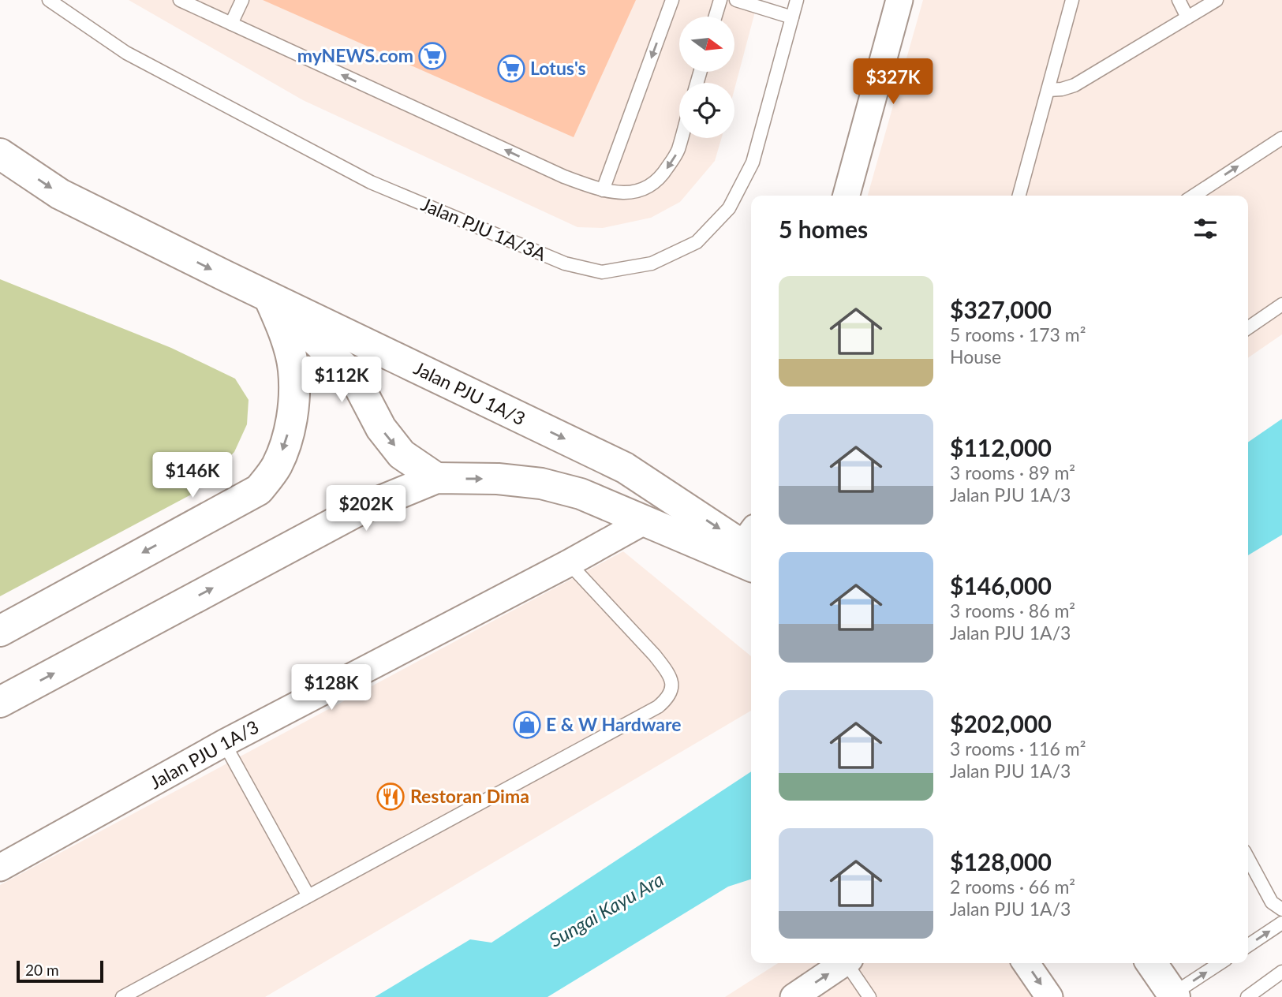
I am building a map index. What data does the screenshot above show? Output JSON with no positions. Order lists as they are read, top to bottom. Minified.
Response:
{"streets":{"main road":["Jalan PJU 1A/3"],"lane":["Jalan PJU 1A/3A"]},"water":["Sungai Kayu Ara"],"places":{"supermarket":["myNEWS.com","Lotus's"],"shop":["E & W Hardware"],"restaurant":["Restoran Dima"]},"scale_bar":"20 m","north":"right","page":{"price":["$327K","$112K","$146K","$202K","$128K"],"heading":"5 homes","list":[{"name":"$327,000","note":"5 rooms · 173 m² · House"},{"name":"$112,000","note":"3 rooms · 89 m² · Jalan PJU 1A/3"},{"name":"$146,000","note":"3 rooms · 86 m² · Jalan PJU 1A/3"},{"name":"$202,000","note":"3 rooms · 116 m² · Jalan PJU 1A/3"},{"name":"$128,000","note":"2 rooms · 66 m² · Jalan PJU 1A/3"}],"scale":"20 m"}}
